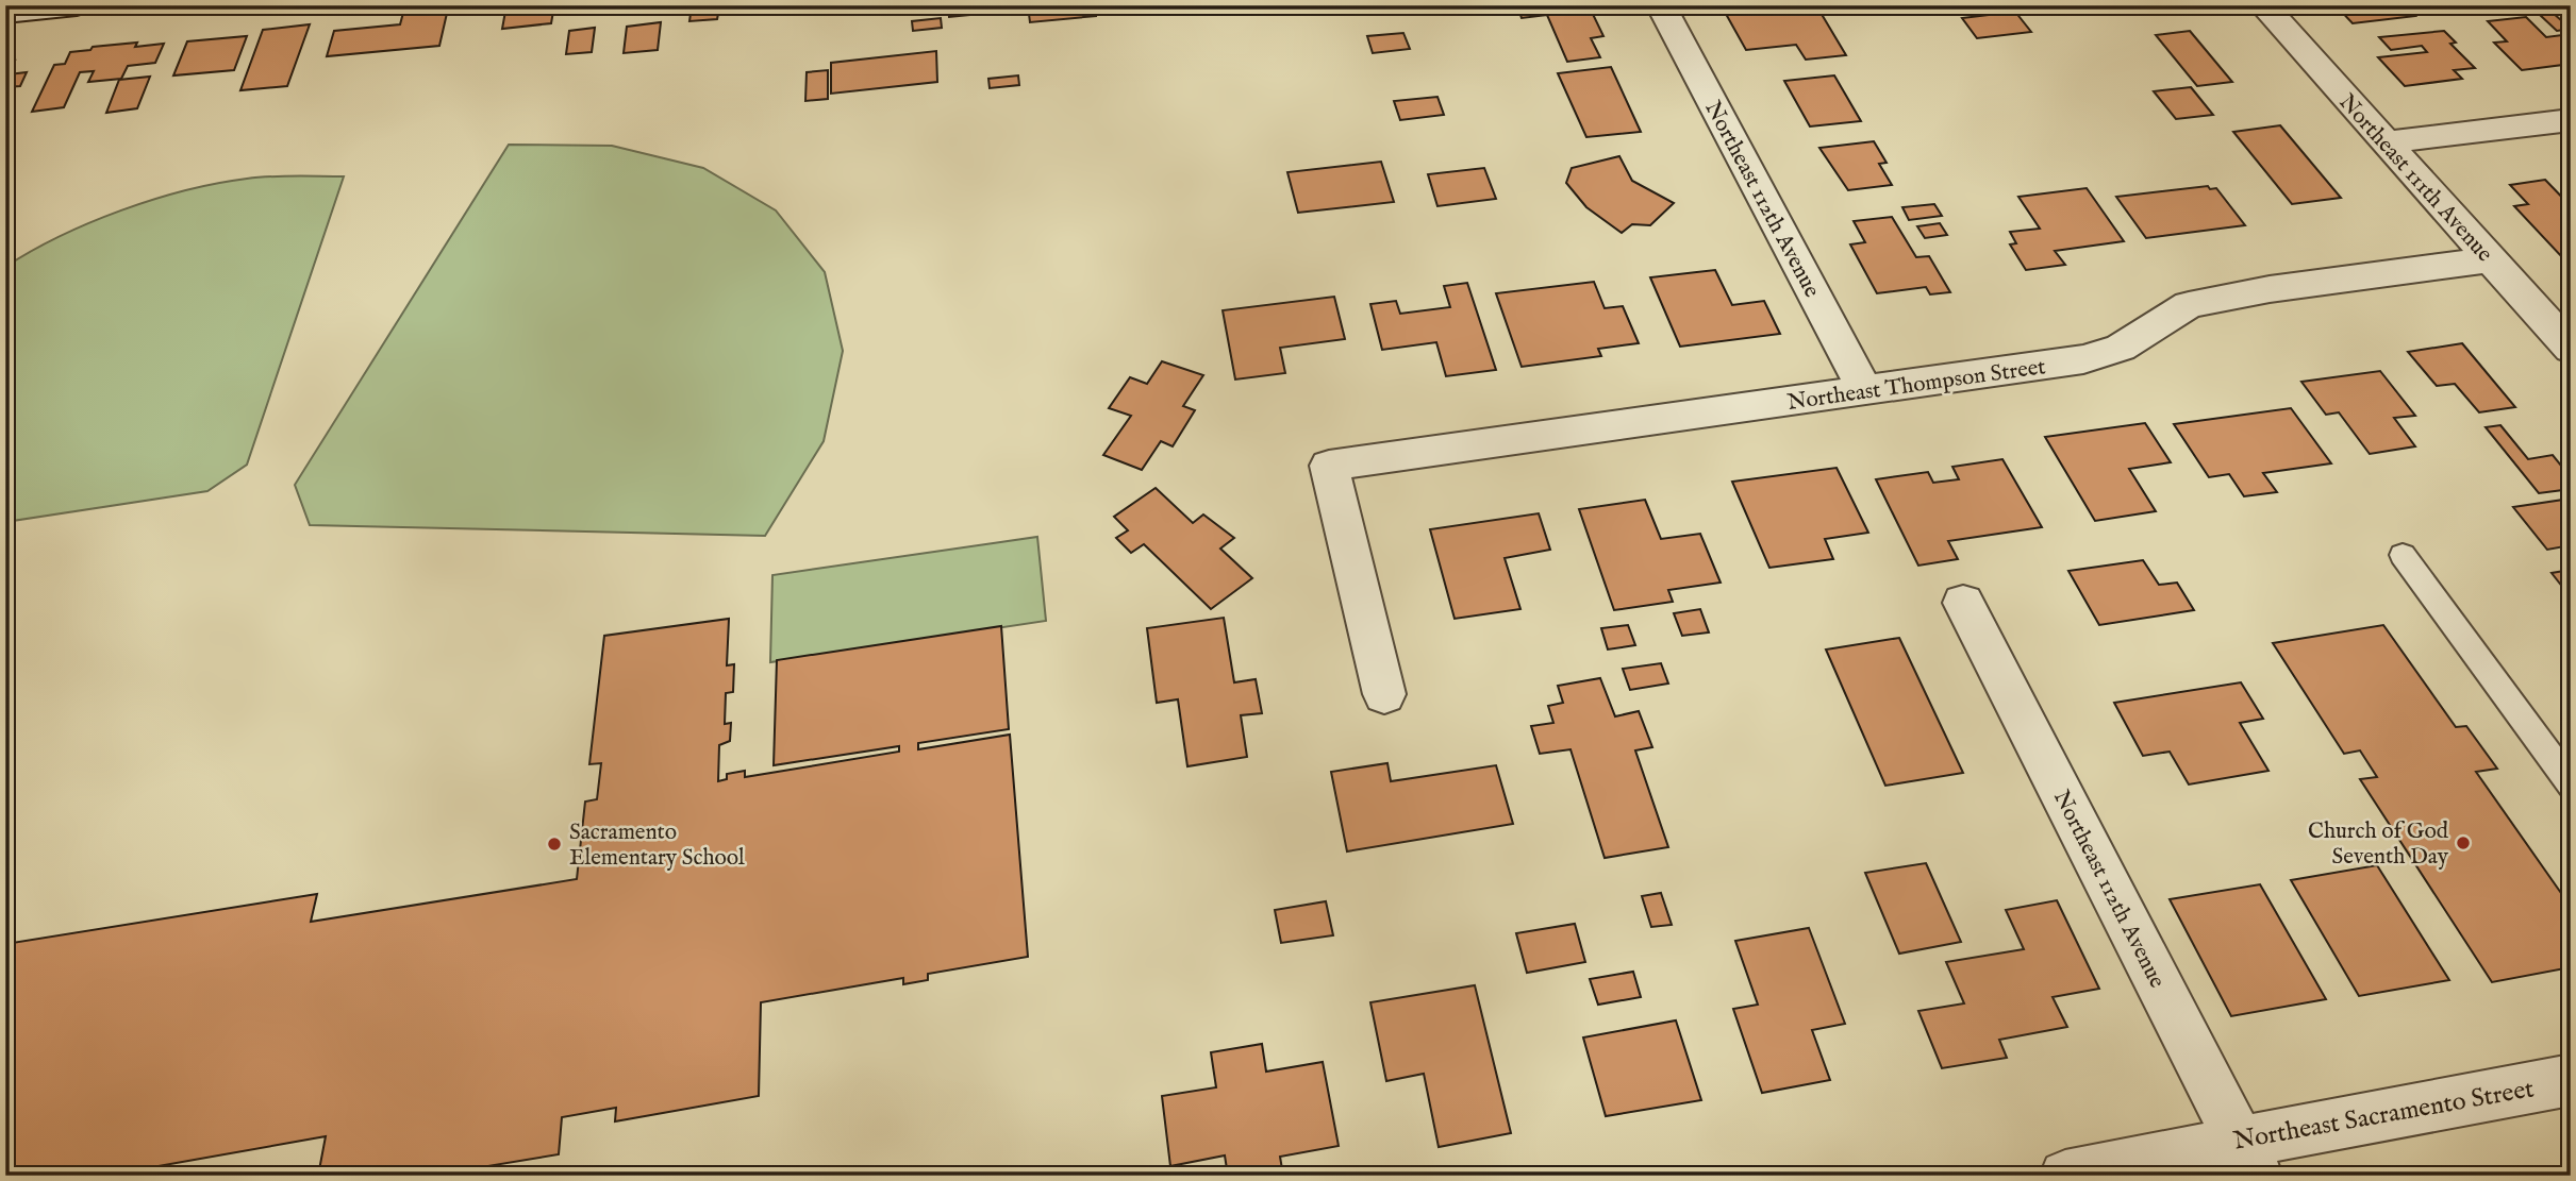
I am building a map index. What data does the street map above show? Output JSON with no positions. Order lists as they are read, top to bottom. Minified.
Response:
{"streets":{"street":["Northeast 111th Avenue","Northeast 112th Avenue","Northeast Thompson Street","Northeast Sacramento Street"]},"crossings":[["Northeast 111th Avenue","Northeast Thompson Street"],["Northeast 112th Avenue","Northeast Thompson Street"],["Northeast 112th Avenue","Northeast Sacramento Street"]],"places":["Church of God Seventh Day","Sacramento Elementary School"]}
